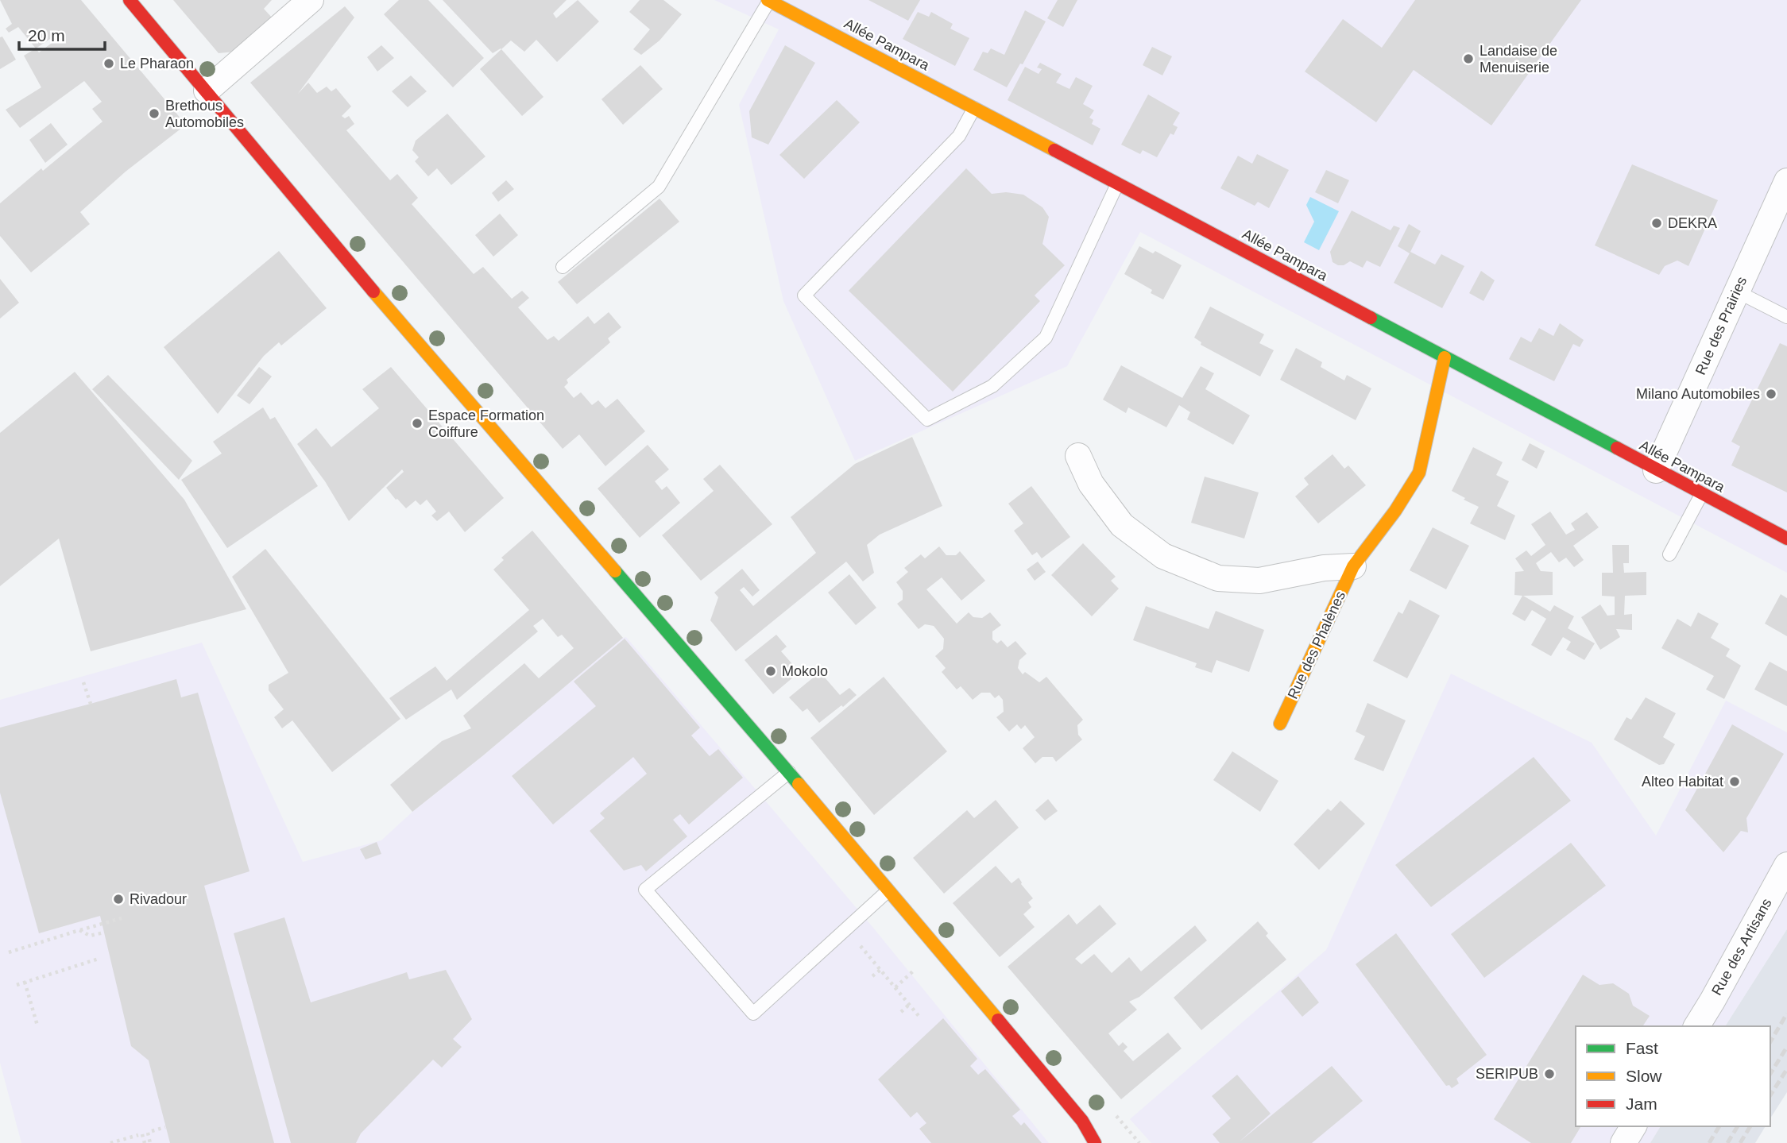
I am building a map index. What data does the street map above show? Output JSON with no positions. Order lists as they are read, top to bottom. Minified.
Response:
{"streets":{"street":["Allée Pampara","Rue des Prairies","Rue des Phalènes","Rue des Artisans"]},"crossings":[["Allée Pampara","Rue des Prairies"],["Allée Pampara","Rue des Phalènes"]],"places":["Landaise de Menuiserie","Le Pharaon","Brethous Automobiles","DEKRA","Milano Automobiles","Espace Formation Coiffure","Mokolo","Alteo Habitat","Rivadour","SERIPUB"],"legend":["Fast","Slow","Jam"],"scale_bar":"20 m"}
